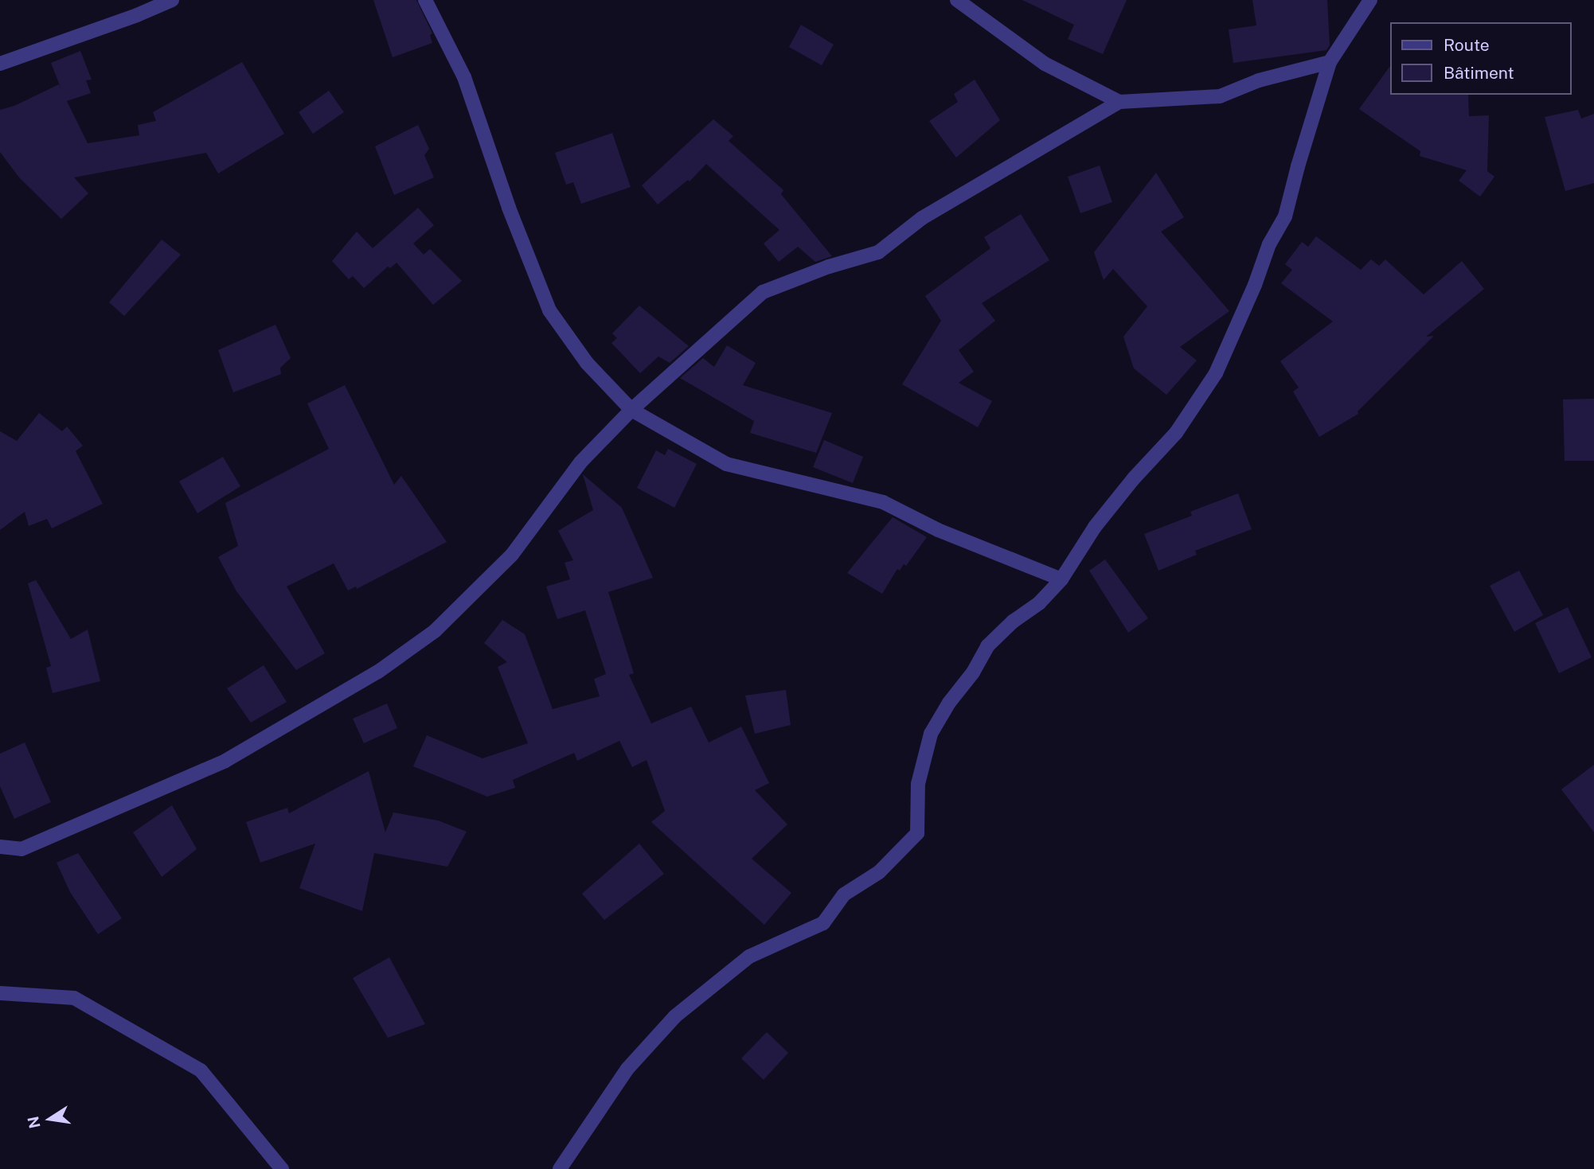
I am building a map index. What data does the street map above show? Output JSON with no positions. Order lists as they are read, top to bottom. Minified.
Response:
{"legend":["Route","Bâtiment"],"north":"left"}
